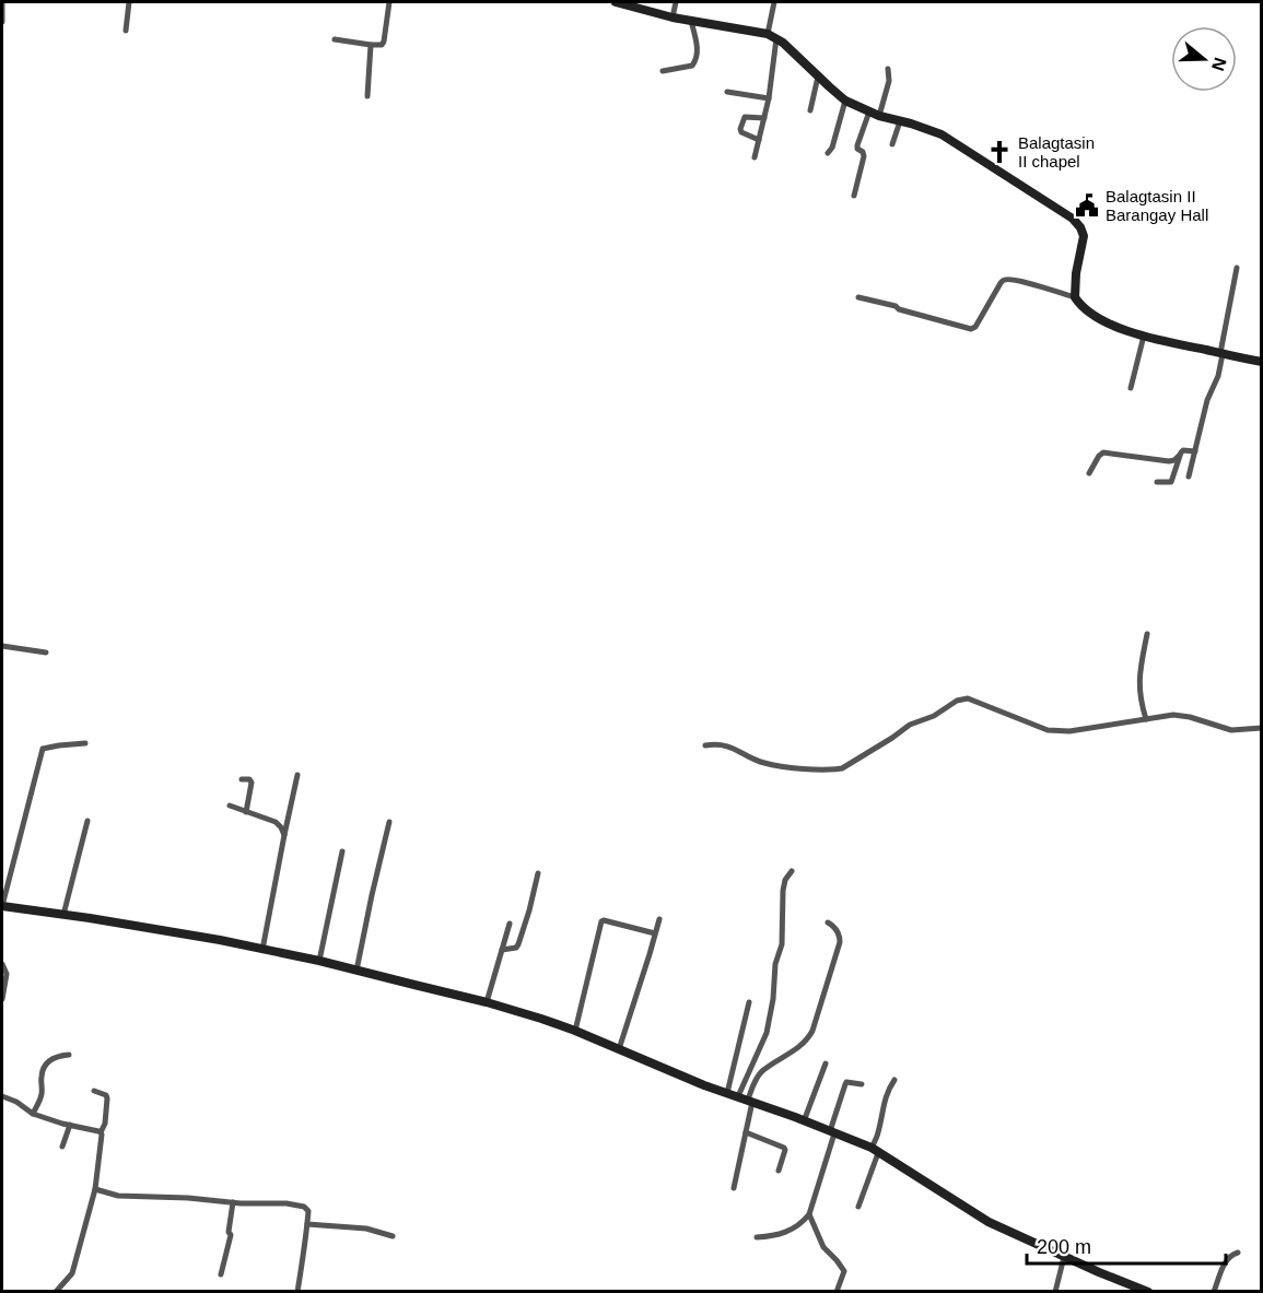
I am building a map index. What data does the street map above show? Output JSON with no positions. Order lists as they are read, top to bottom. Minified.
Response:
{"places":{"church":["Balagtasin II chapel"],"public building":["Balagtasin II Barangay Hall"]},"scale_bar":"200 m","north":"right"}
